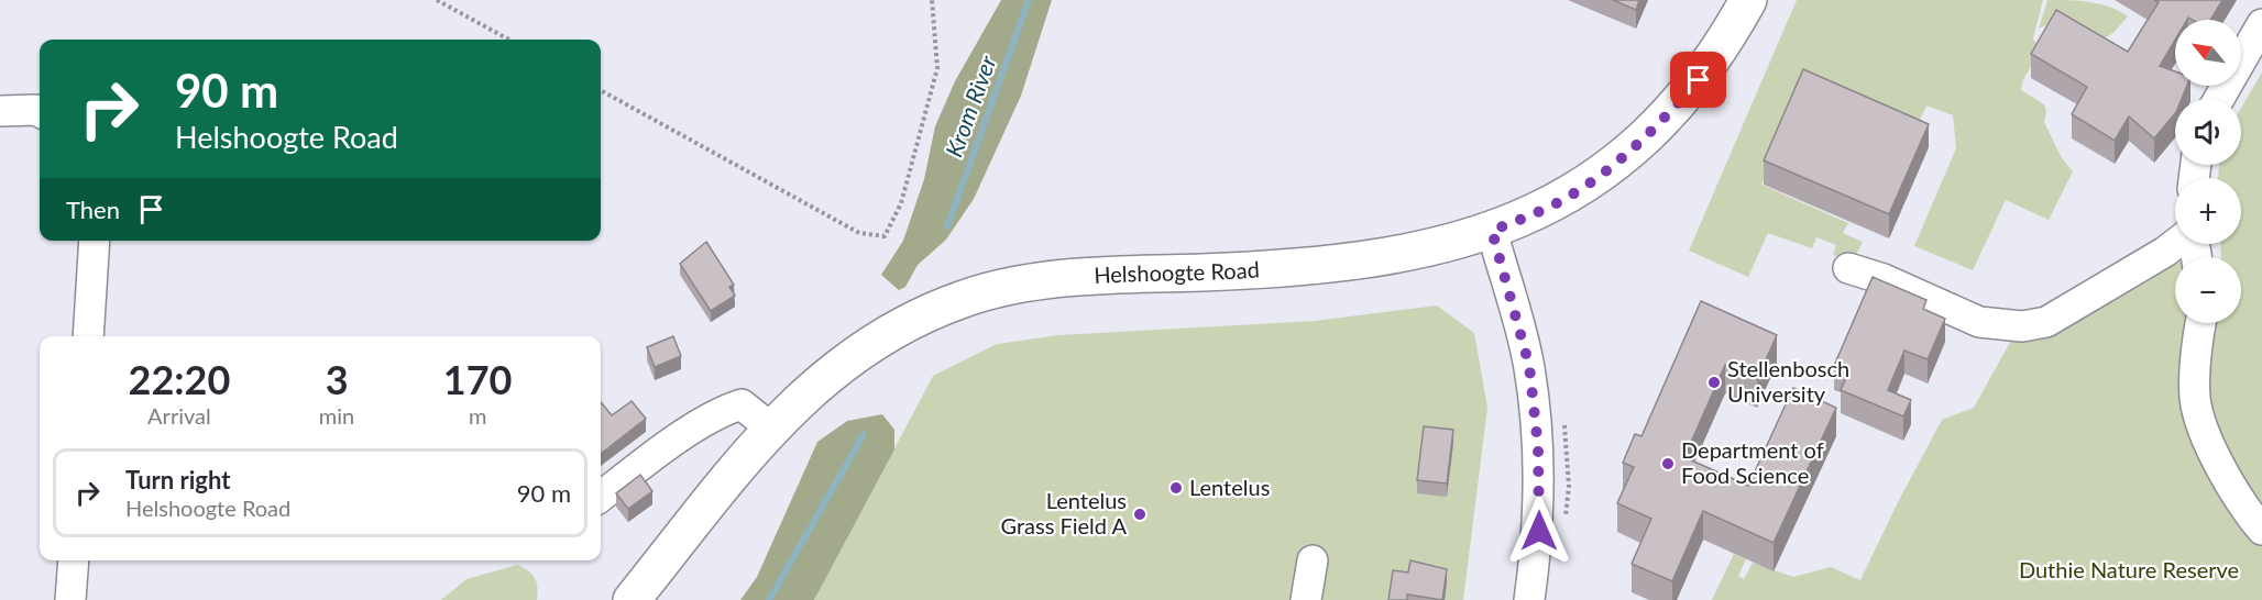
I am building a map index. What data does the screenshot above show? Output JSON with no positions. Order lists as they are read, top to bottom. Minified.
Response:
{"streets":{"main road":["Helshoogte Road"]},"water":["Krom River"],"parks":["Duthie Nature Reserve"],"places":["Stellenbosch University","Department of Food Science","Lentelus","Lentelus Grass Field A"],"north":"top left","page":{"map_buttons":["+","−"],"turn":["90 m","Helshoogte Road"],"then":"Then","eta":["22:20","Arrival","3","min","170","m"],"list":[{"name":"Turn right","note":"Helshoogte Road","value":"90 m"}]}}
